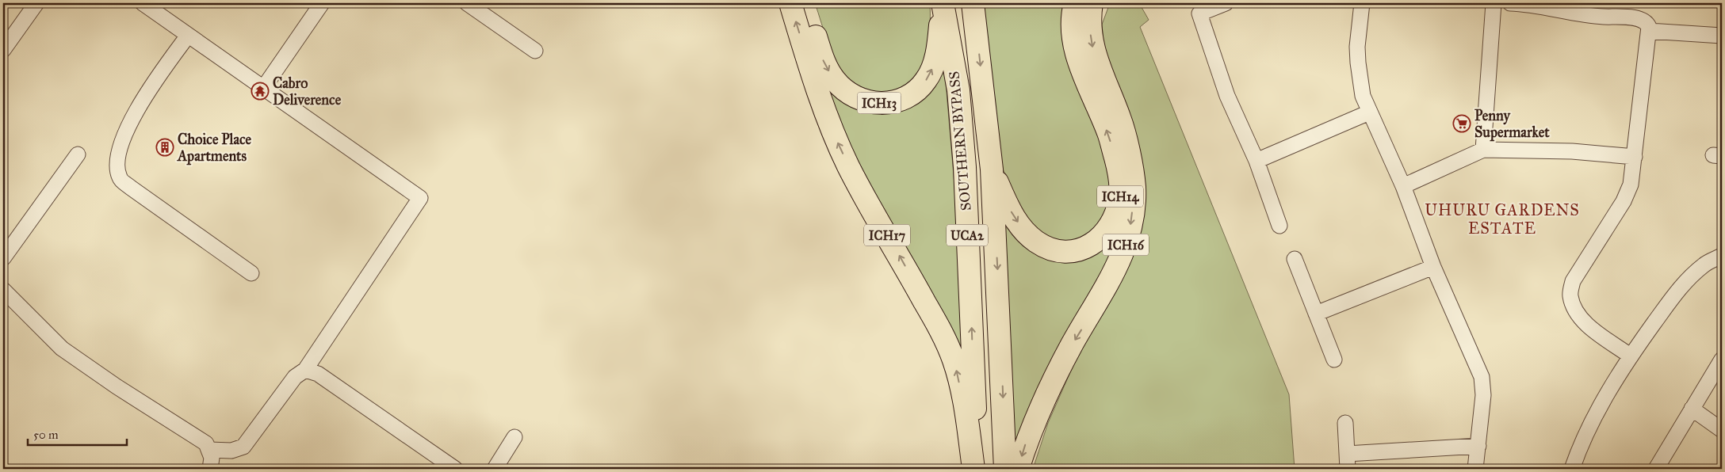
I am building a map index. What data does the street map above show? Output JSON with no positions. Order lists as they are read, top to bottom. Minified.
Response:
{"streets":{"highway":["ICH13","SOUTHERN BYPASS","ICH14","ICH17","UCA2","ICH16"]},"crossings":[["ICH13","SOUTHERN BYPASS"],["SOUTHERN BYPASS","ICH14"]],"districts":["UHURU GARDENS ESTATE"],"places":{"temple":["Cabro Deliverence"],"supermarket":["Penny Supermarket"],"building":["Choice Place Apartments"]},"scale_bar":"50 m"}
